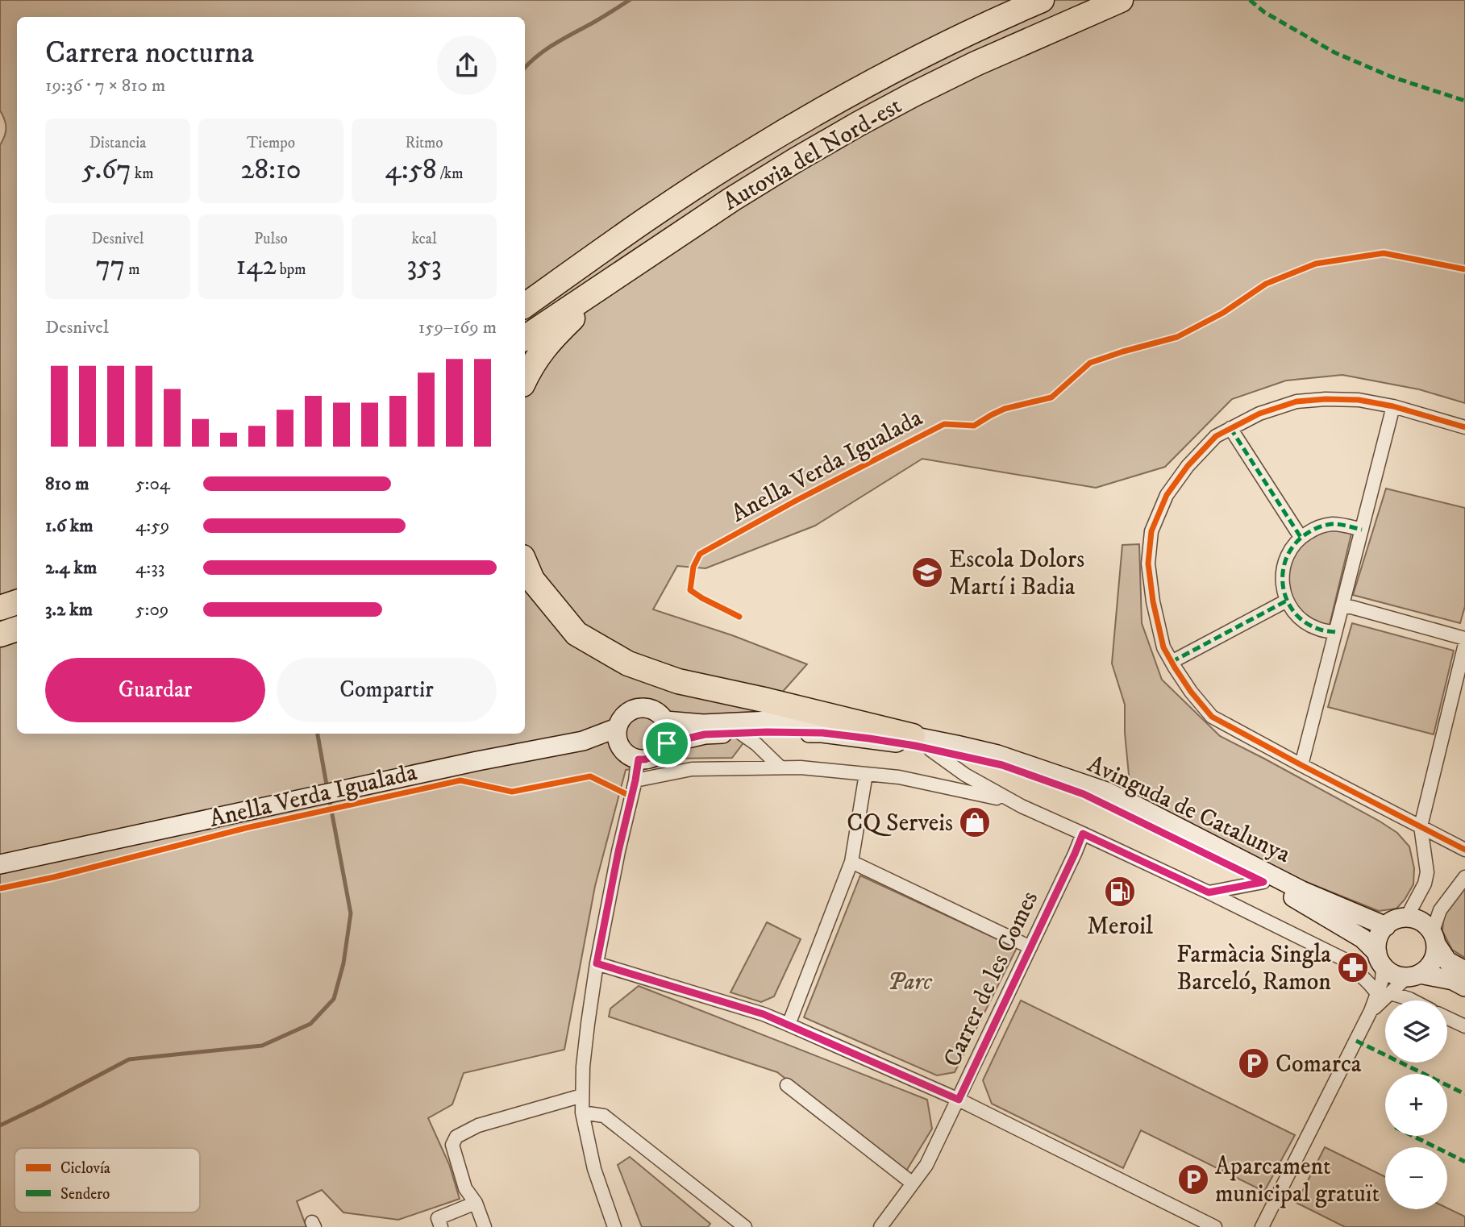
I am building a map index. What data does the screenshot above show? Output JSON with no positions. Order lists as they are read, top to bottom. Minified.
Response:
{"streets":{"highway":["Autovia del Nord-est"],"street":["Avinguda de Catalunya","Carrer de les Comes"],"cycle path":["Anella Verda Igualada"]},"parks":["Parc"],"places":{"school or university":["Escola Dolors Martí i Badia"],"shop":["CQ Serveis"],"fuel station":["Meroil"],"pharmacy":["Farmàcia Singla Barceló, Ramon"],"parking":["Comarca","Aparcament municipal gratuït"]},"legend":["Ciclovía","Sendero"],"page":{"heading":["Carrera nocturna","19:36 · 7 × 810 m"],"stats":[["Distancia","5.67 km"],["Tiempo","28:10"],["Ritmo","4:58 /km"],["Desnivel","77 m"],["Pulso","142 bpm"],["kcal","353"]],"chart":["Desnivel","159–169 m"],"list":[{"name":"810 m","note":"5:04"},{"name":"1.6 km","note":"4:59"},{"name":"2.4 km","note":"4:33"},{"name":"3.2 km","note":"5:09"}],"buttons":["Guardar","Compartir"],"map_buttons":["+","−"]}}
